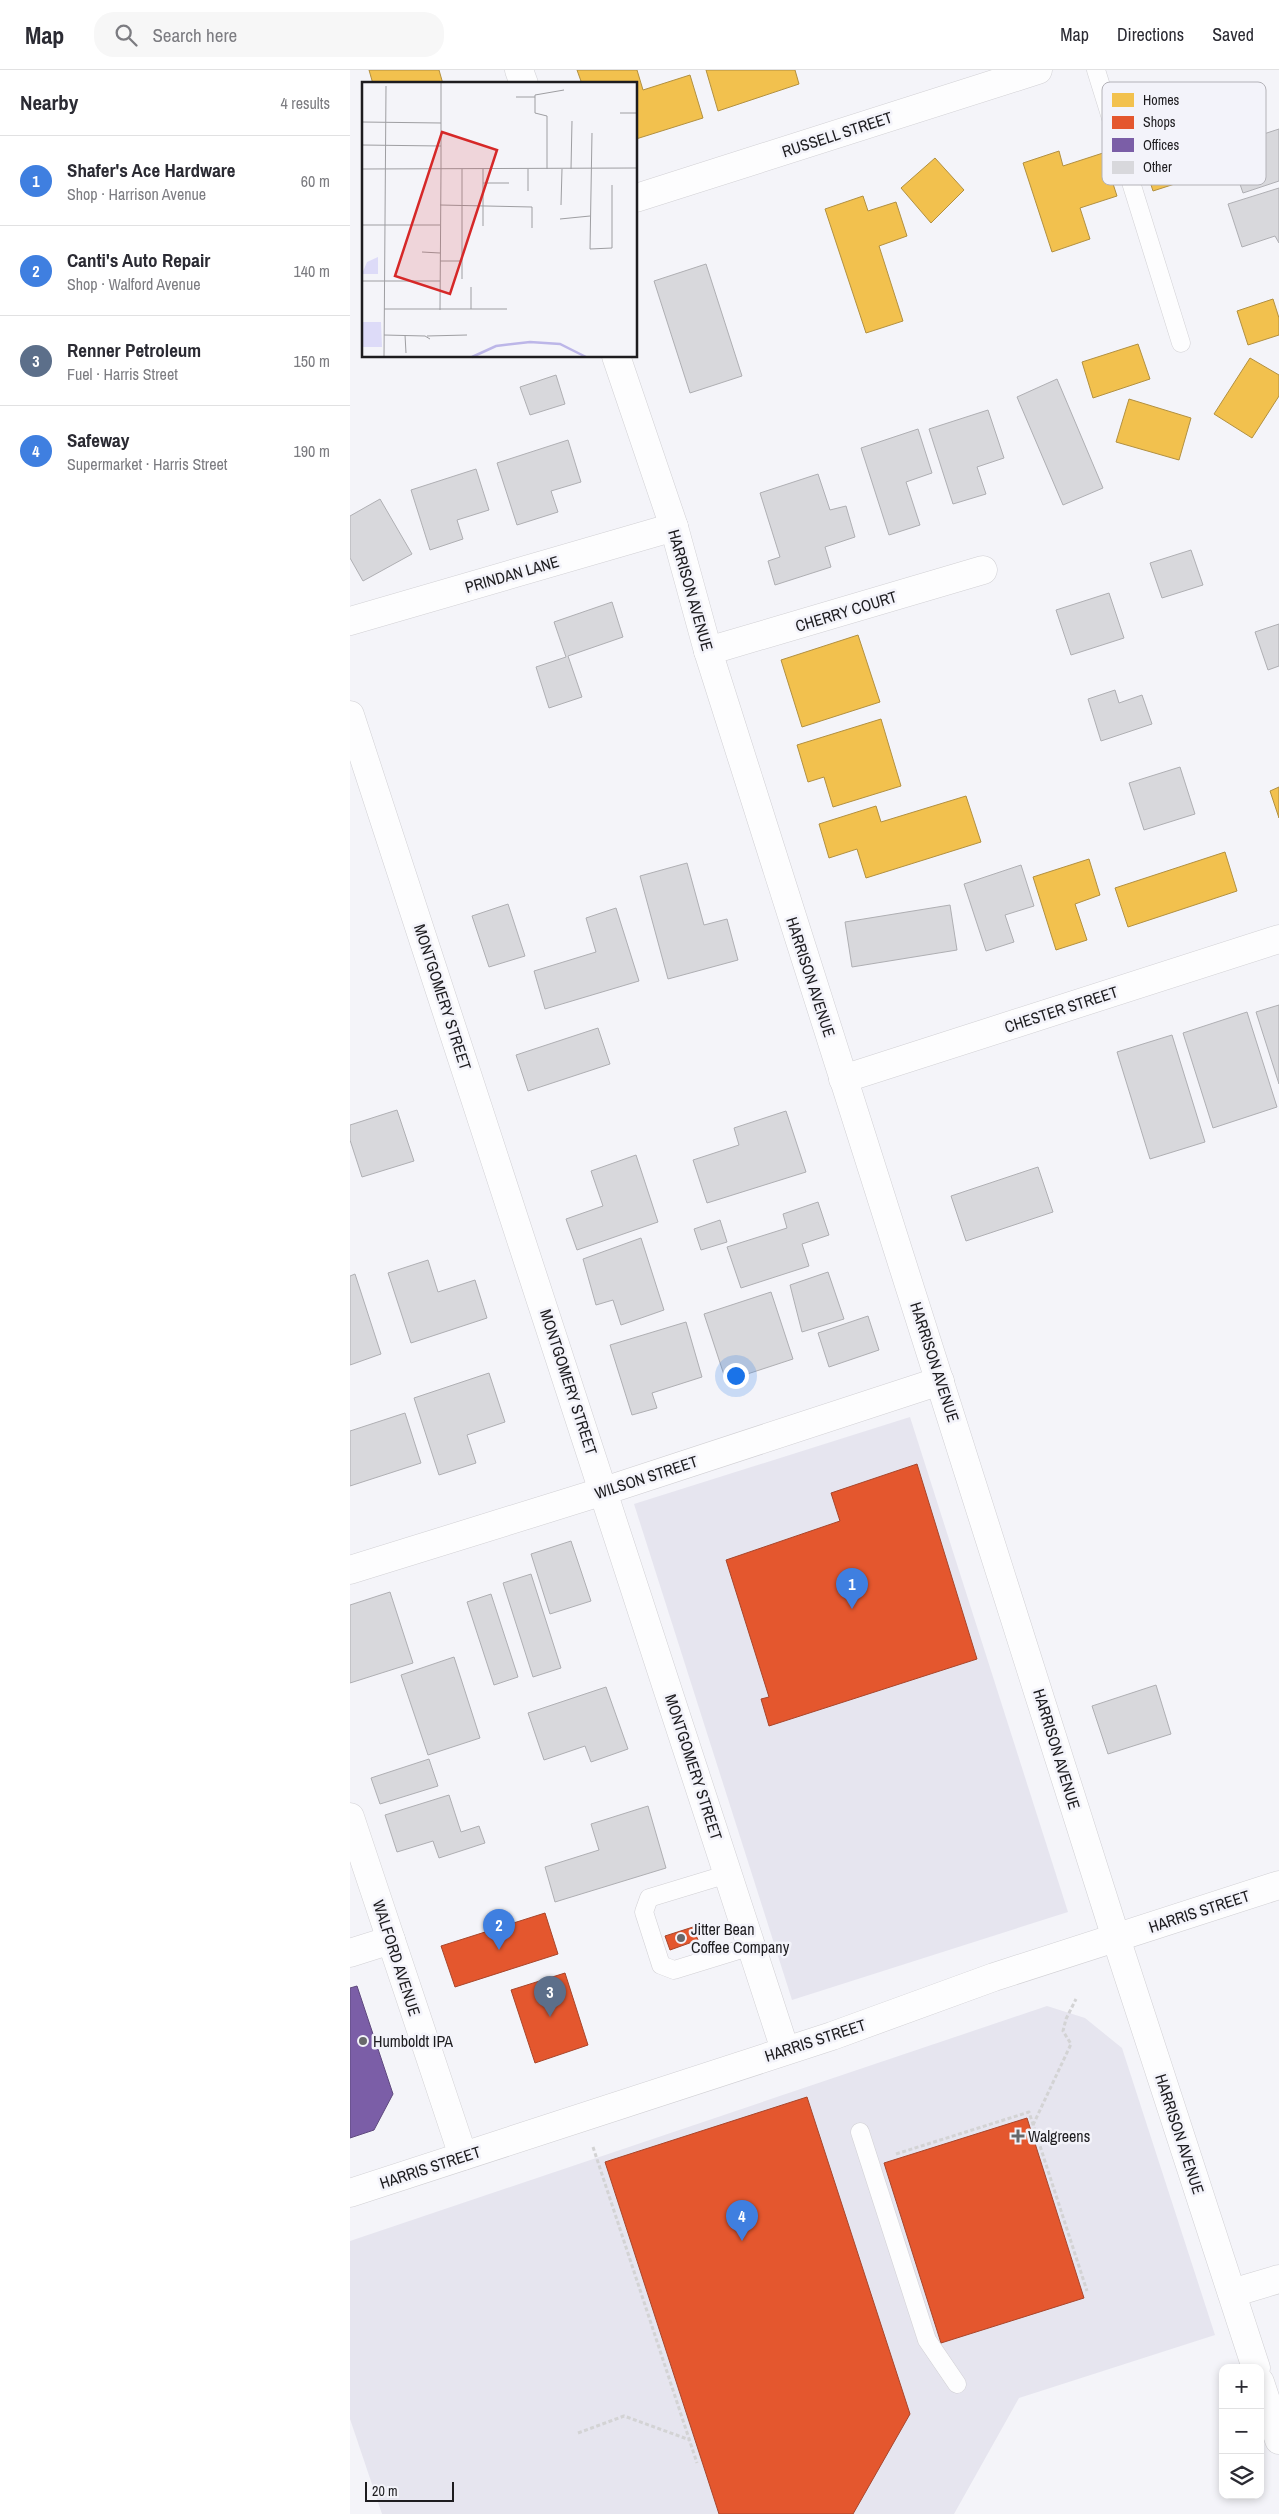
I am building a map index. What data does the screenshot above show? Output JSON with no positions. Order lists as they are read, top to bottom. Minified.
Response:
{"streets":{"street":["RUSSELL STREET","PRINDAN LANE","HARRISON AVENUE","CHERRY COURT","MONTGOMERY STREET","CHESTER STREET","WILSON STREET","HARRIS STREET","WALFORD AVENUE"]},"crossings":[["PRINDAN LANE","HARRISON AVENUE"],["HARRISON AVENUE","CHERRY COURT"],["HARRISON AVENUE","CHESTER STREET"],["HARRISON AVENUE","WILSON STREET"],["HARRISON AVENUE","HARRIS STREET"],["MONTGOMERY STREET","WILSON STREET"],["MONTGOMERY STREET","HARRIS STREET"],["HARRIS STREET","WALFORD AVENUE"]],"places":{"other":["Jitter Bean Coffee Company","Humboldt IPA"],"health":["Walgreens"]},"legend":["Homes","Shops","Offices","Other"],"scale_bar":"20 m","page":{"header":"Map","search":"Search here","nav":["Map","Directions","Saved"],"heading":["Nearby","4 results"],"list":[{"mark":"1","name":"Shafer's Ace Hardware","note":"Shop · Harrison Avenue","value":"60 m"},{"mark":"2","name":"Canti's Auto Repair","note":"Shop · Walford Avenue","value":"140 m"},{"mark":"3","name":"Renner Petroleum","note":"Fuel · Harris Street","value":"150 m"},{"mark":"4","name":"Safeway","note":"Supermarket · Harris Street","value":"190 m"}],"pins":["1","2","3","4"],"map_buttons":["+","−"],"scale":"20 m"}}
